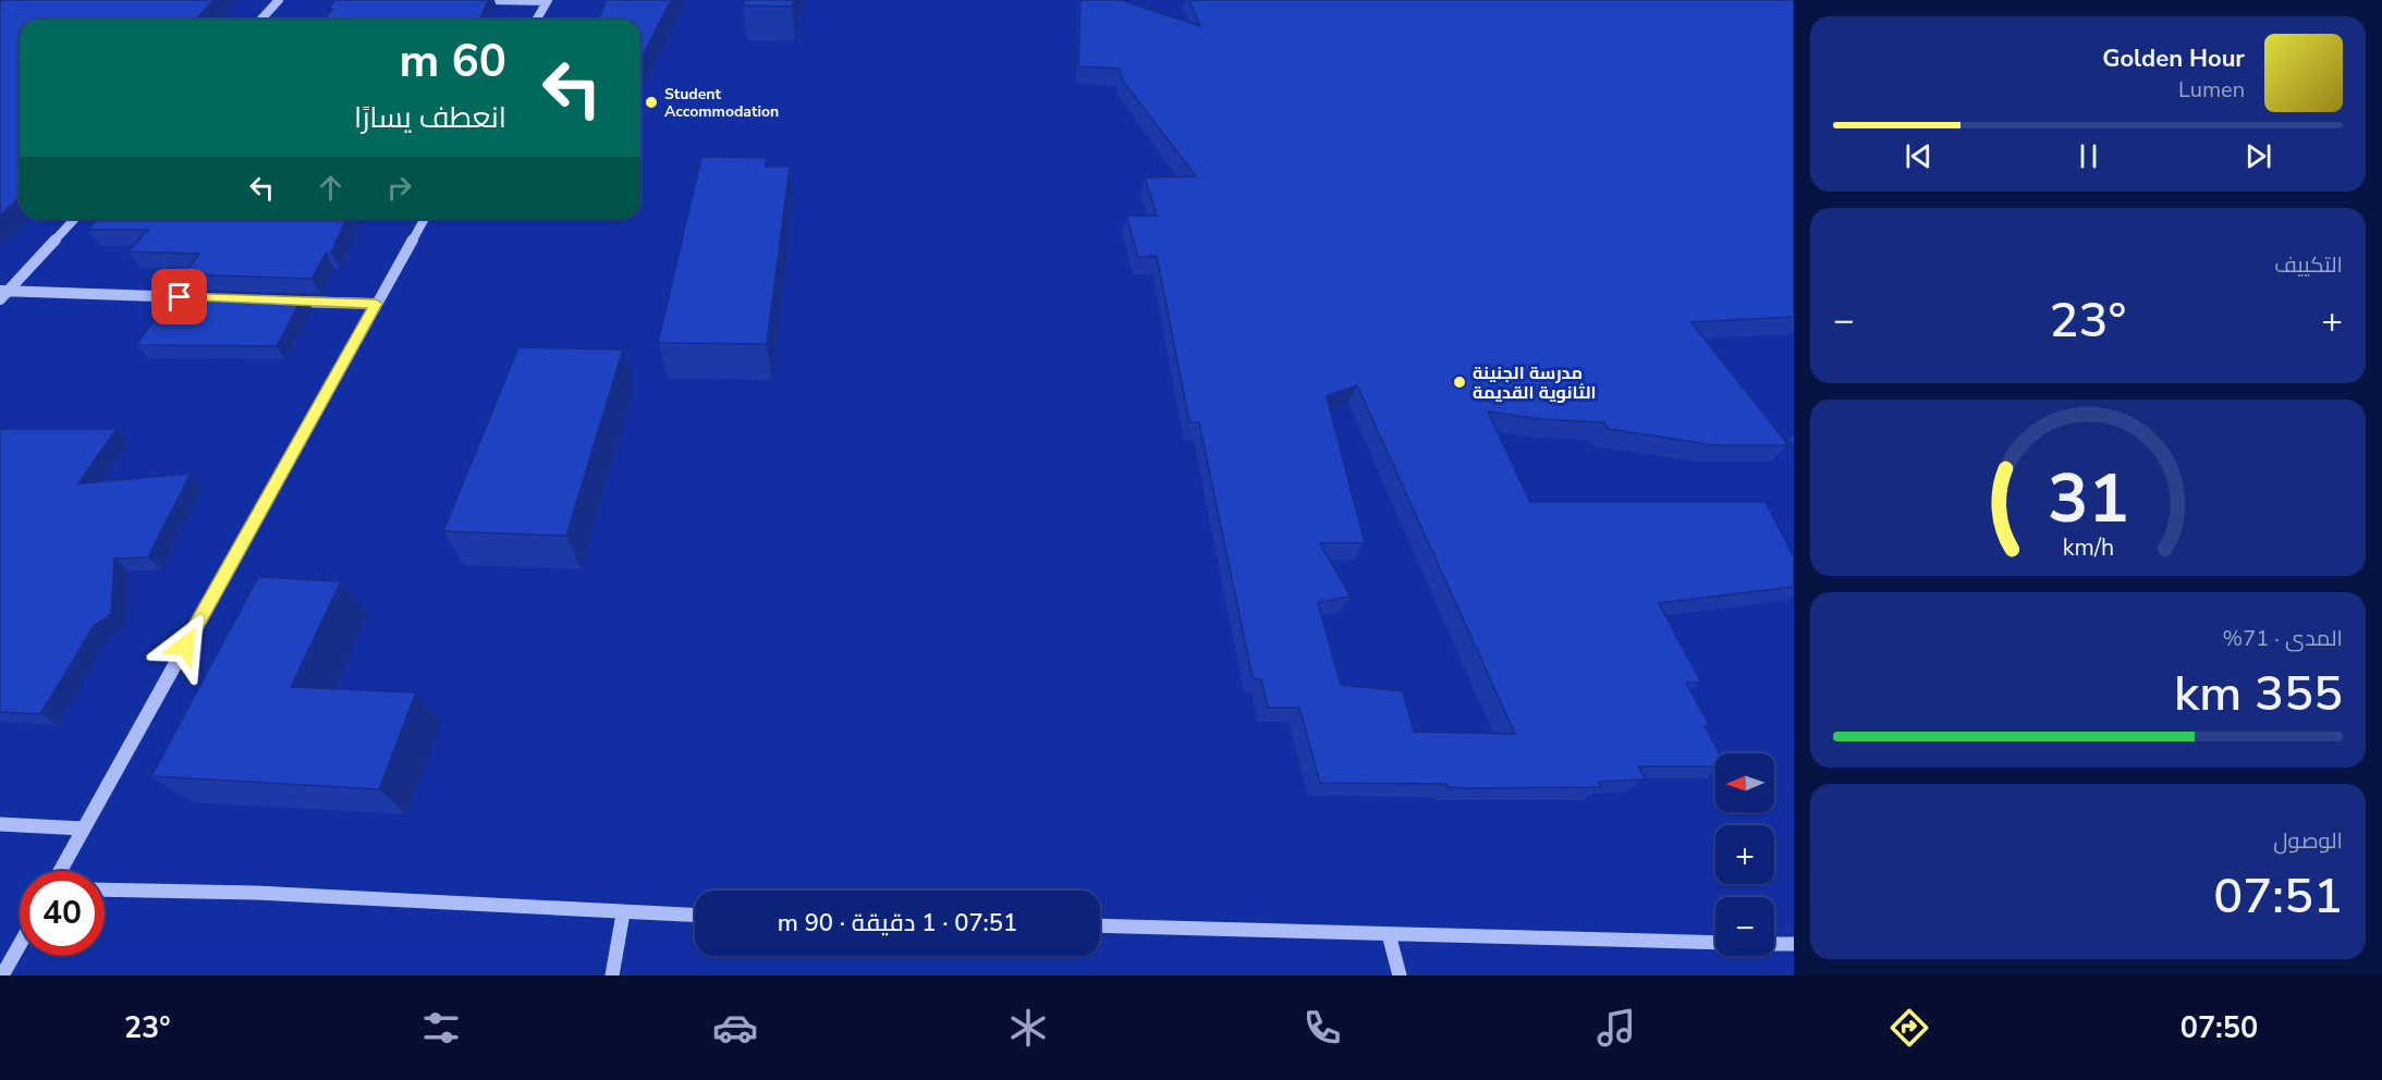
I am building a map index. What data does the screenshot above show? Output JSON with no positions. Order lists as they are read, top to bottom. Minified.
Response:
{"places":["Student Accommodation","مدرسة الجنينة الثانوية القديمة"],"north":"left","page":{"turn":["60 m","انعطف يسارًا"],"song":["Golden Hour","Lumen"],"tile":["التكييف",["المدى · 71%","355 km"],["الوصول","07:51"]],"heat":["−","23°","+"],"map_buttons":["+","−"],"limit":"40","trip":"07:51 · 1 دقيقة · 90 m","tabs":["07:50","23°"],"gauge":["31","km/h"]}}
